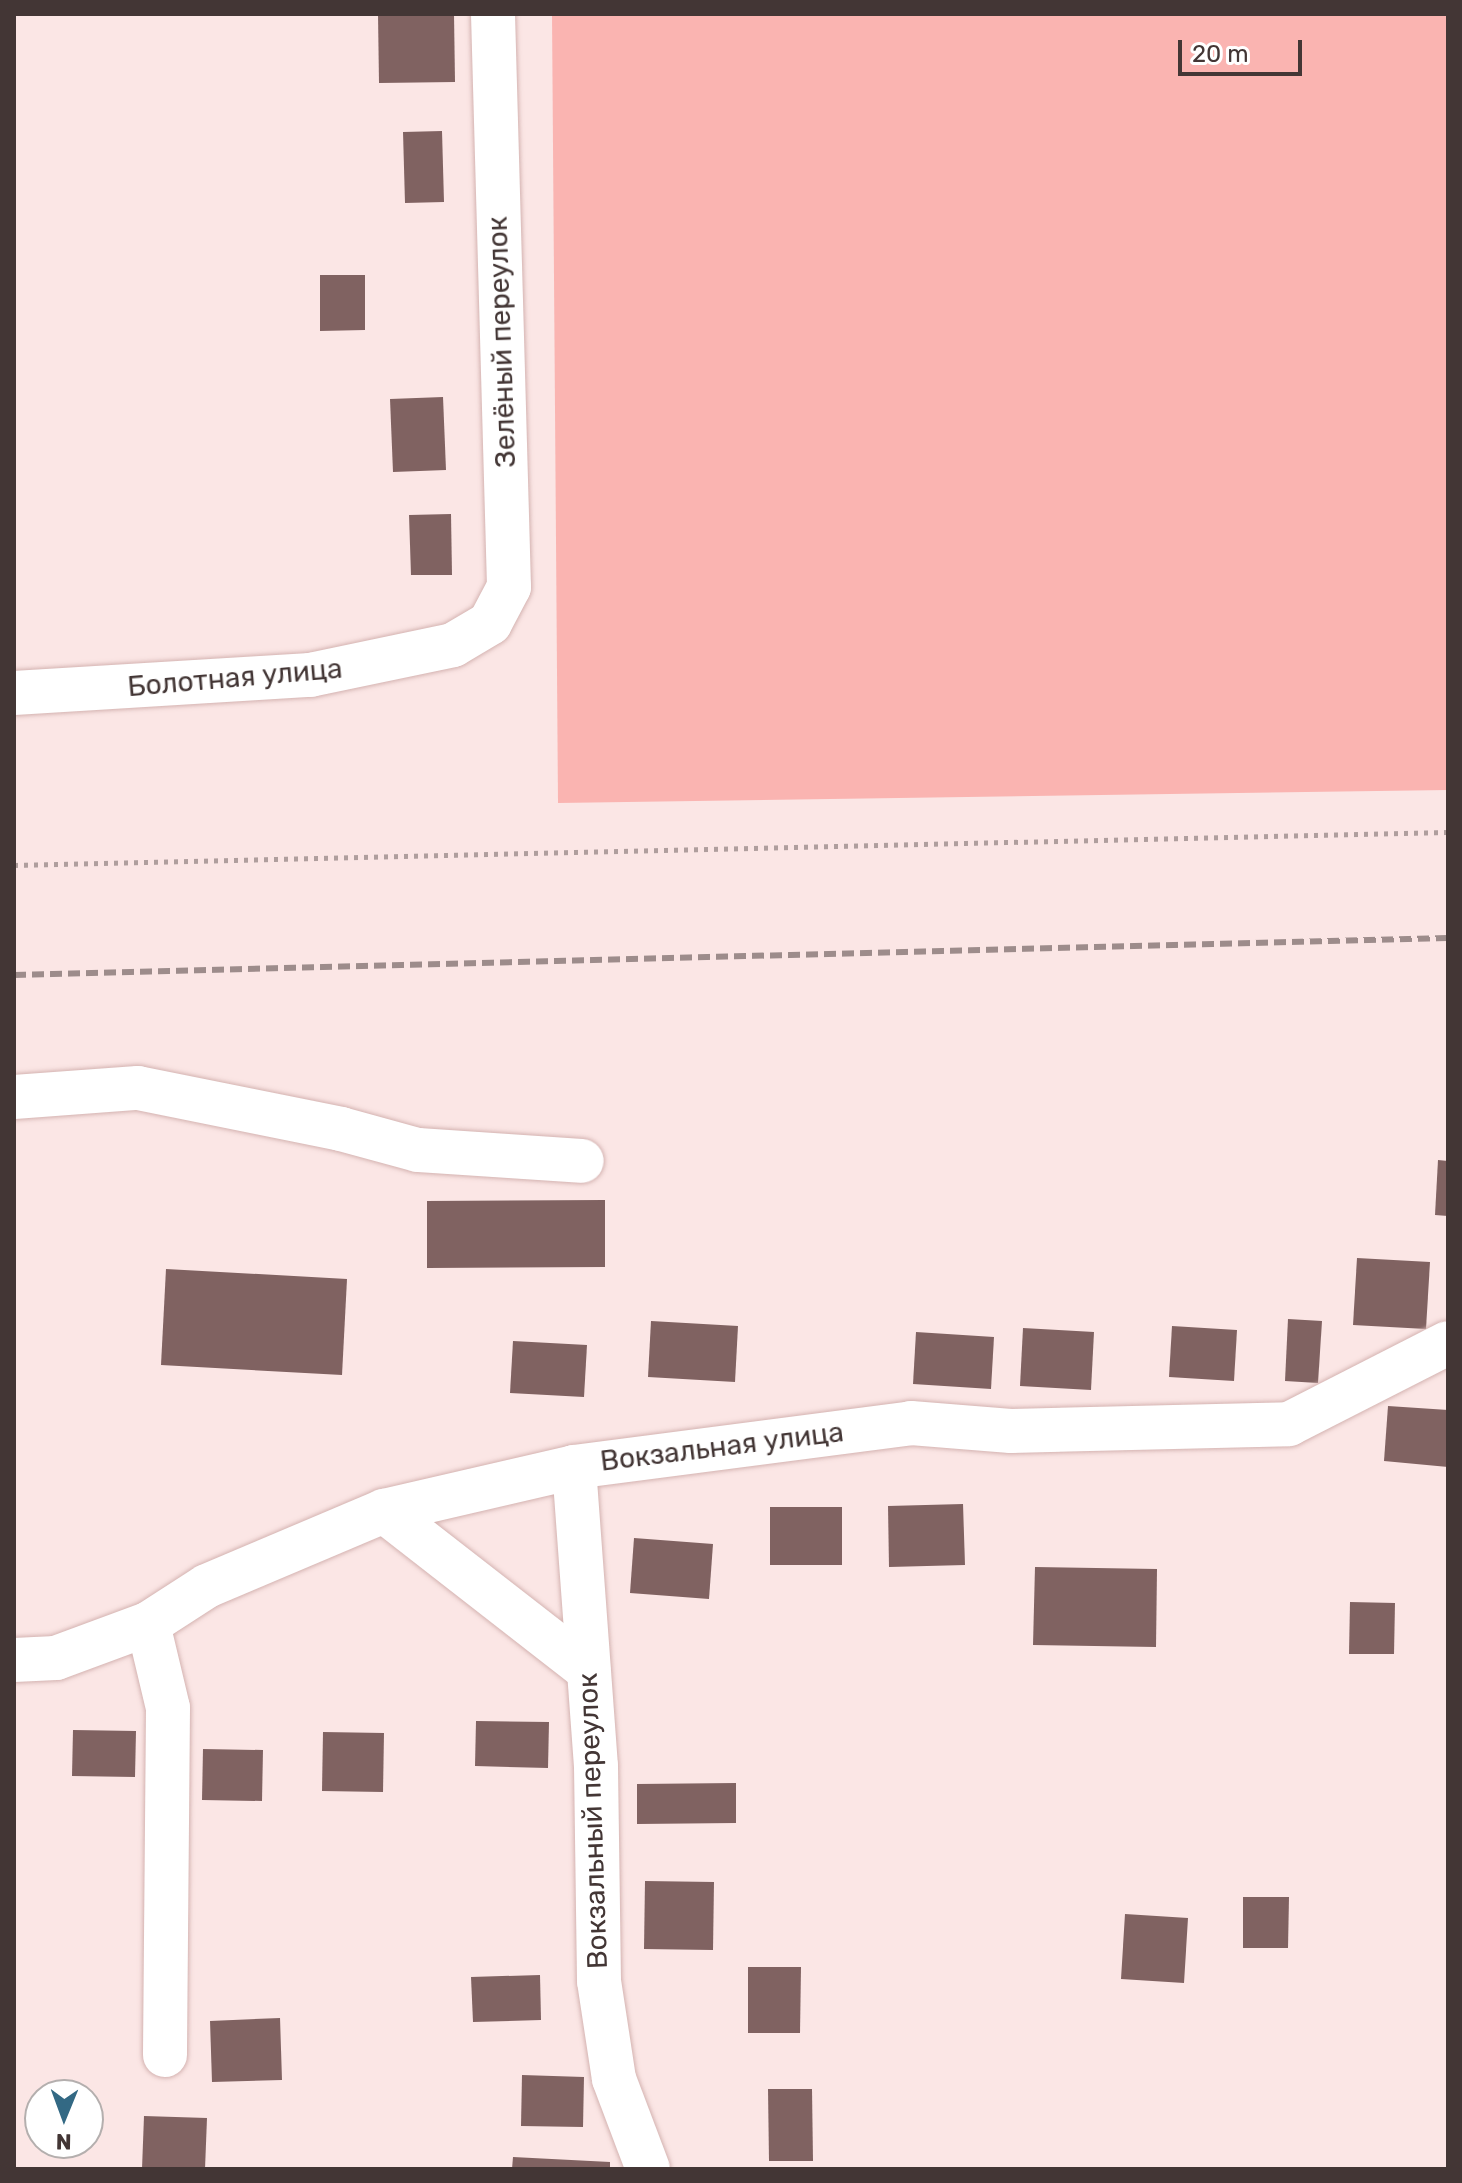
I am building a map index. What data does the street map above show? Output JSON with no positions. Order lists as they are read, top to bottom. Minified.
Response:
{"streets":{"street":["Зелёный переулок","Болотная улица","Вокзальная улица","Вокзальный переулок"]},"crossings":[["Зелёный переулок","Болотная улица"],["Вокзальная улица","Вокзальный переулок"]],"scale_bar":"20 m","north":"bottom"}
